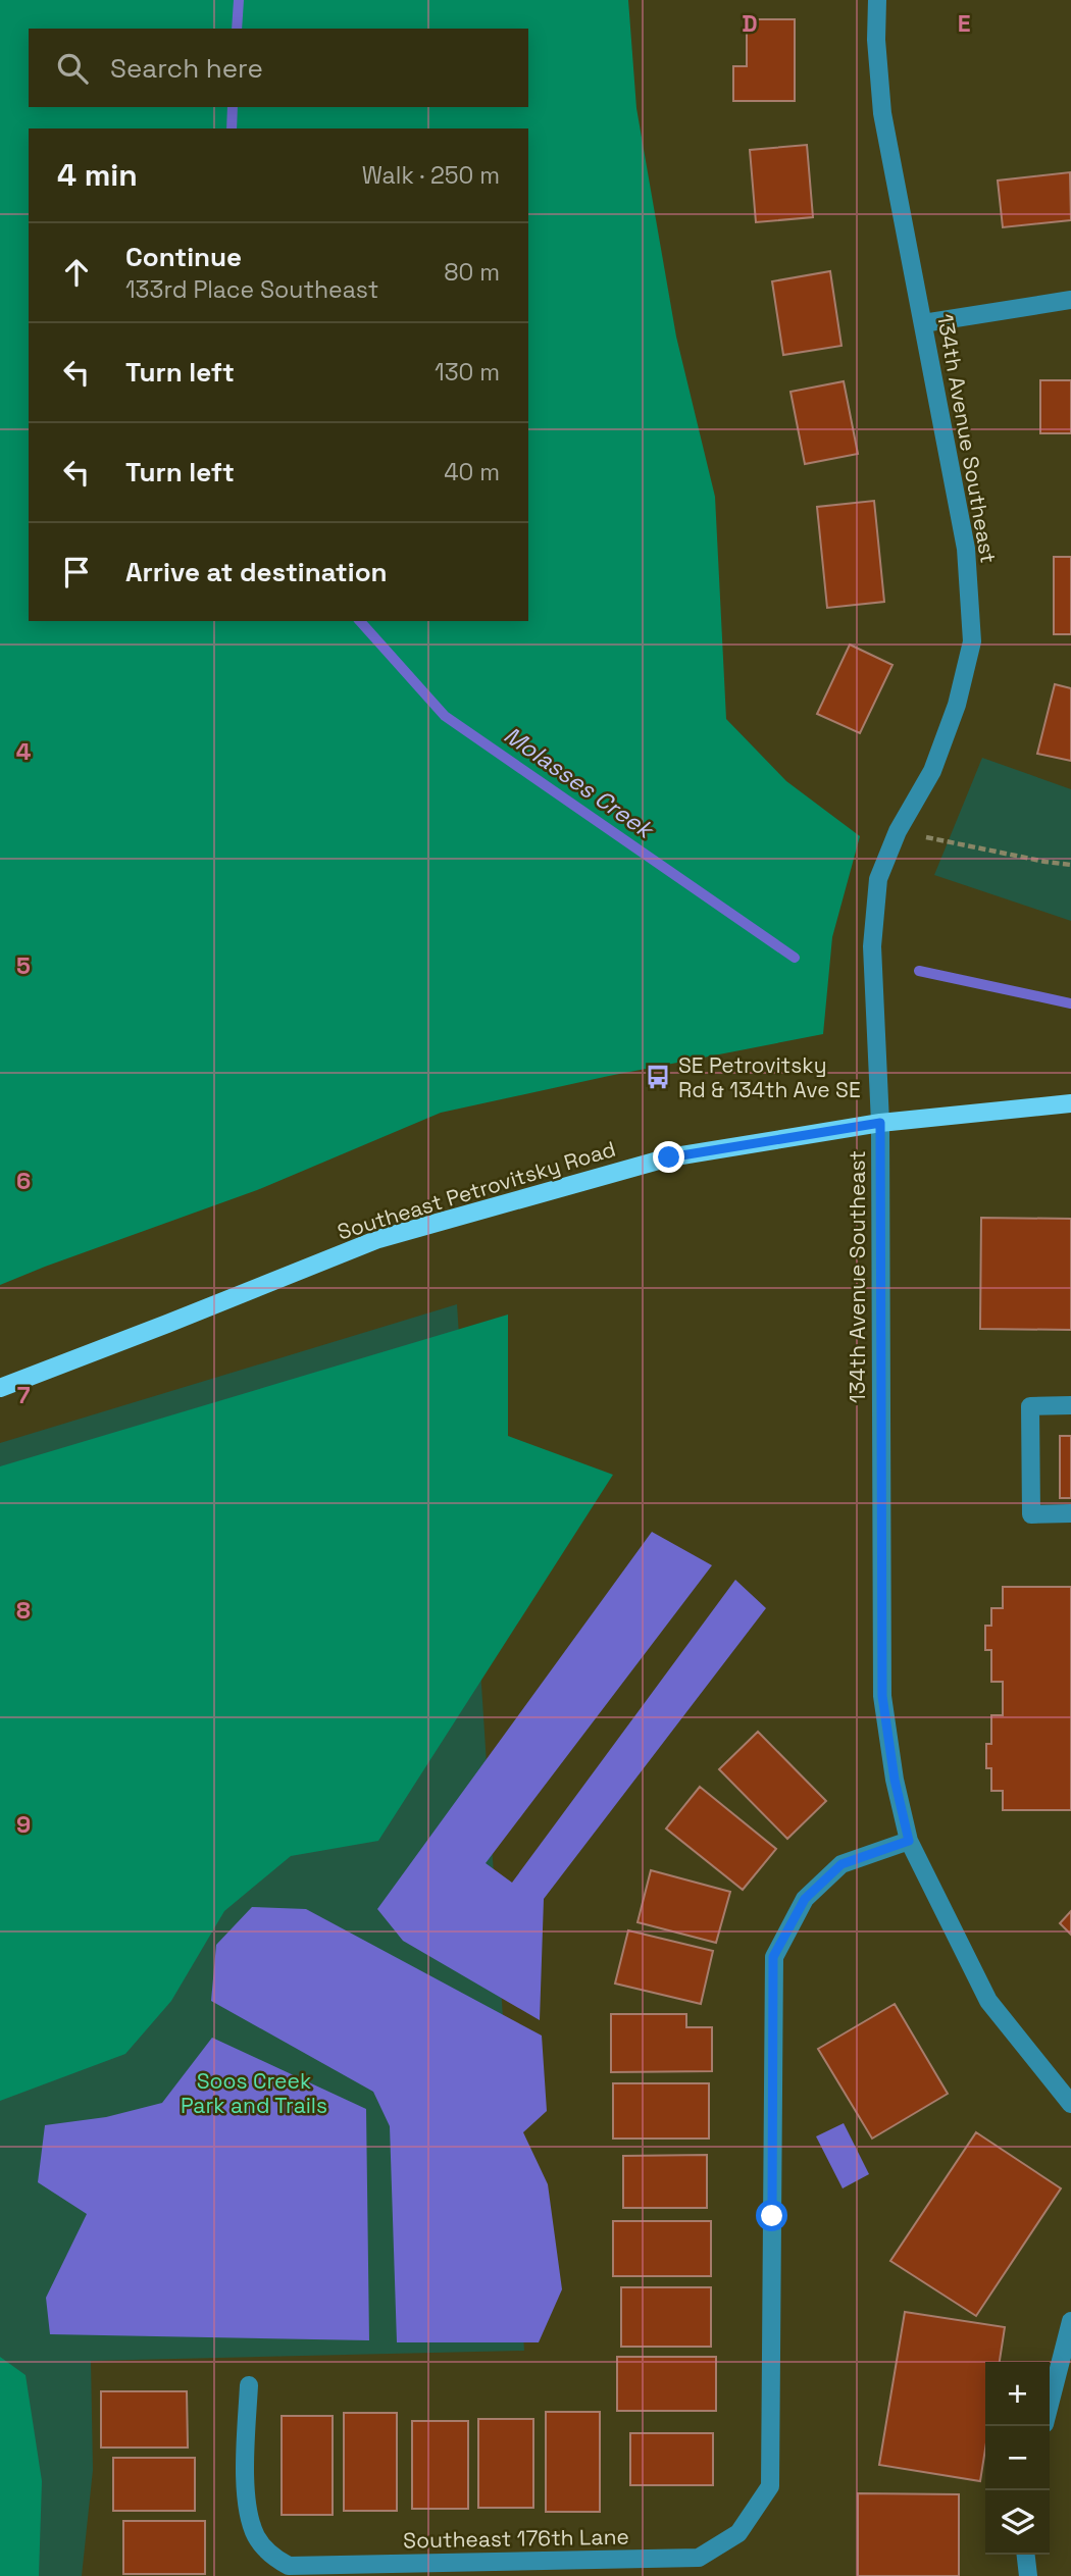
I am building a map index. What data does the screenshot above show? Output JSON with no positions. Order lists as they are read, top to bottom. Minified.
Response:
{"streets":{"main road":["Southeast Petrovitsky Road"],"street":["134th Avenue Southeast","Southeast 176th Lane"]},"crossings":[["134th Avenue Southeast","Southeast Petrovitsky Road"],["134th Avenue Southeast","Southeast 176th Lane"]],"water":["Molasses Creek"],"parks":["Soos Creek Park and Trails"],"places":{"bus stop":["SE Petrovitsky Rd & 134th Ave SE"]},"page":{"search":"Search here","heading":["4 min","Walk · 250 m"],"list":[["Continue","133rd Place Southeast","80 m"],["Turn left","130 m"],["Turn left","40 m"],"Arrive at destination"],"map_buttons":["+","−"]},"grid":{"columns":["D","E"],"rows":["4","5","6","7","8","9"]}}
